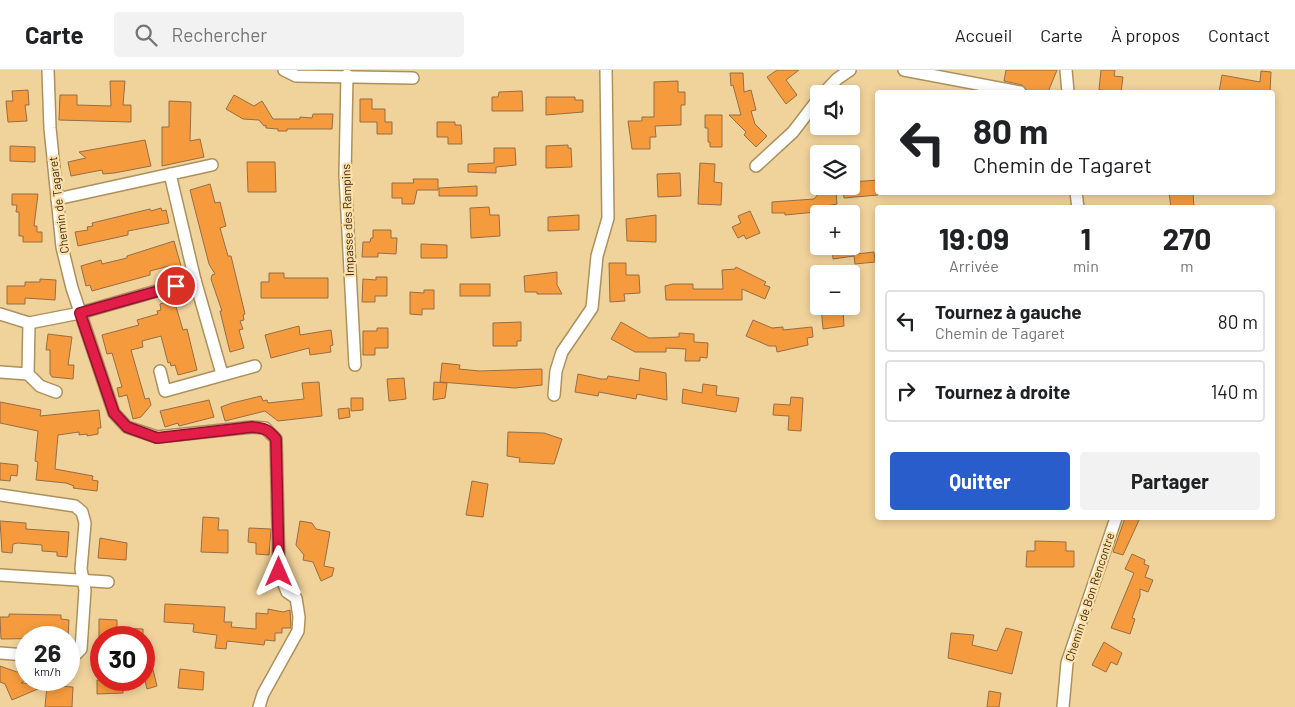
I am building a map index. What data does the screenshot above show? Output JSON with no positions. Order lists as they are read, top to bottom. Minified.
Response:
{"streets":{"street":["Chemin de Tagaret","Impasse des Rampins","Chemin de Bon Rencontre"]},"page":{"header":"Carte","search":"Rechercher","nav":["Accueil","Carte","À propos","Contact"],"map_buttons":["+","−"],"turn":["80 m","Chemin de Tagaret"],"eta":["19:09","Arrivée","1","min","270","m"],"list":[{"name":"Tournez à gauche","note":"Chemin de Tagaret","value":"80 m"},{"name":"Tournez à droite","value":"140 m"}],"buttons":["Quitter","Partager"],"speed":"26 km/h","limit":"30"}}
